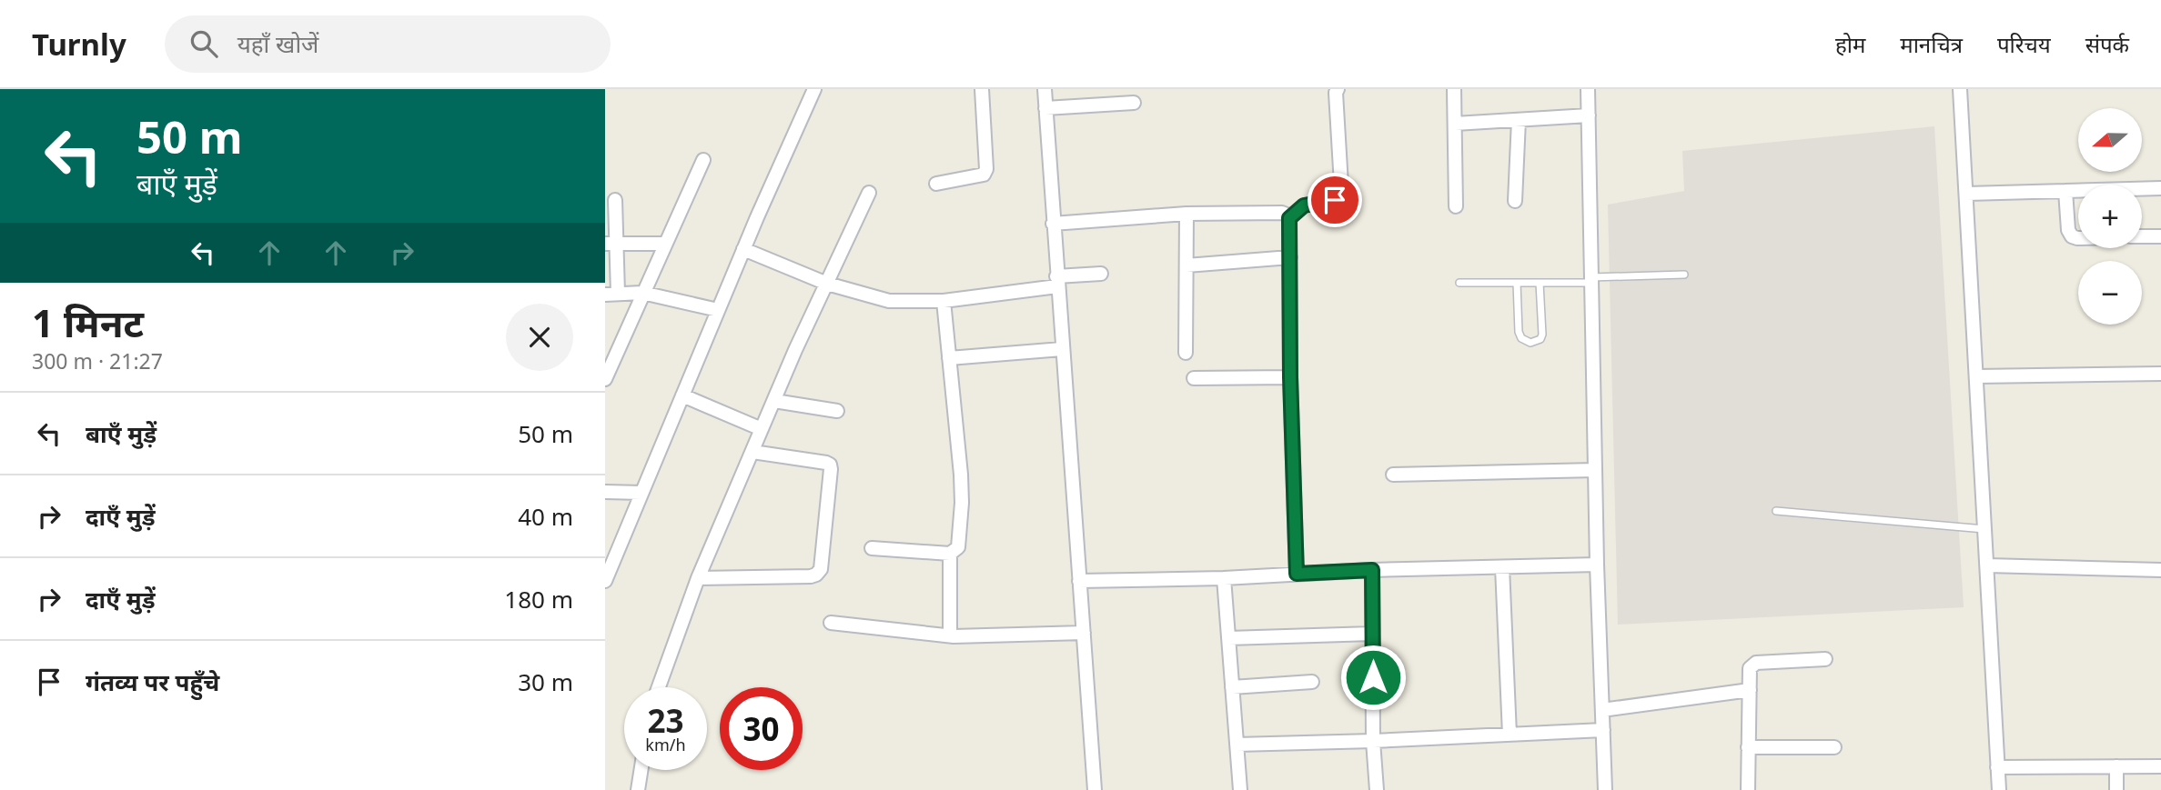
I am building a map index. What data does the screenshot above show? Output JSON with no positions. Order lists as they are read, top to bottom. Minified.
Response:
{"north":"left","page":{"header":"Turnly","search":"यहाँ खोजें","nav":["होम","मानचित्र","परिचय","संपर्क"],"turn":["50 m","बाएँ मुड़ें"],"map_buttons":["+","−"],"heading":["1 मिनट","300 m · 21:27"],"list":[{"name":"बाएँ मुड़ें","value":"50 m"},{"name":"दाएँ मुड़ें","value":"40 m"},{"name":"दाएँ मुड़ें","value":"180 m"},{"name":"गंतव्य पर पहुँचे","value":"30 m"}],"speed":"23 km/h","limit":"30"}}
